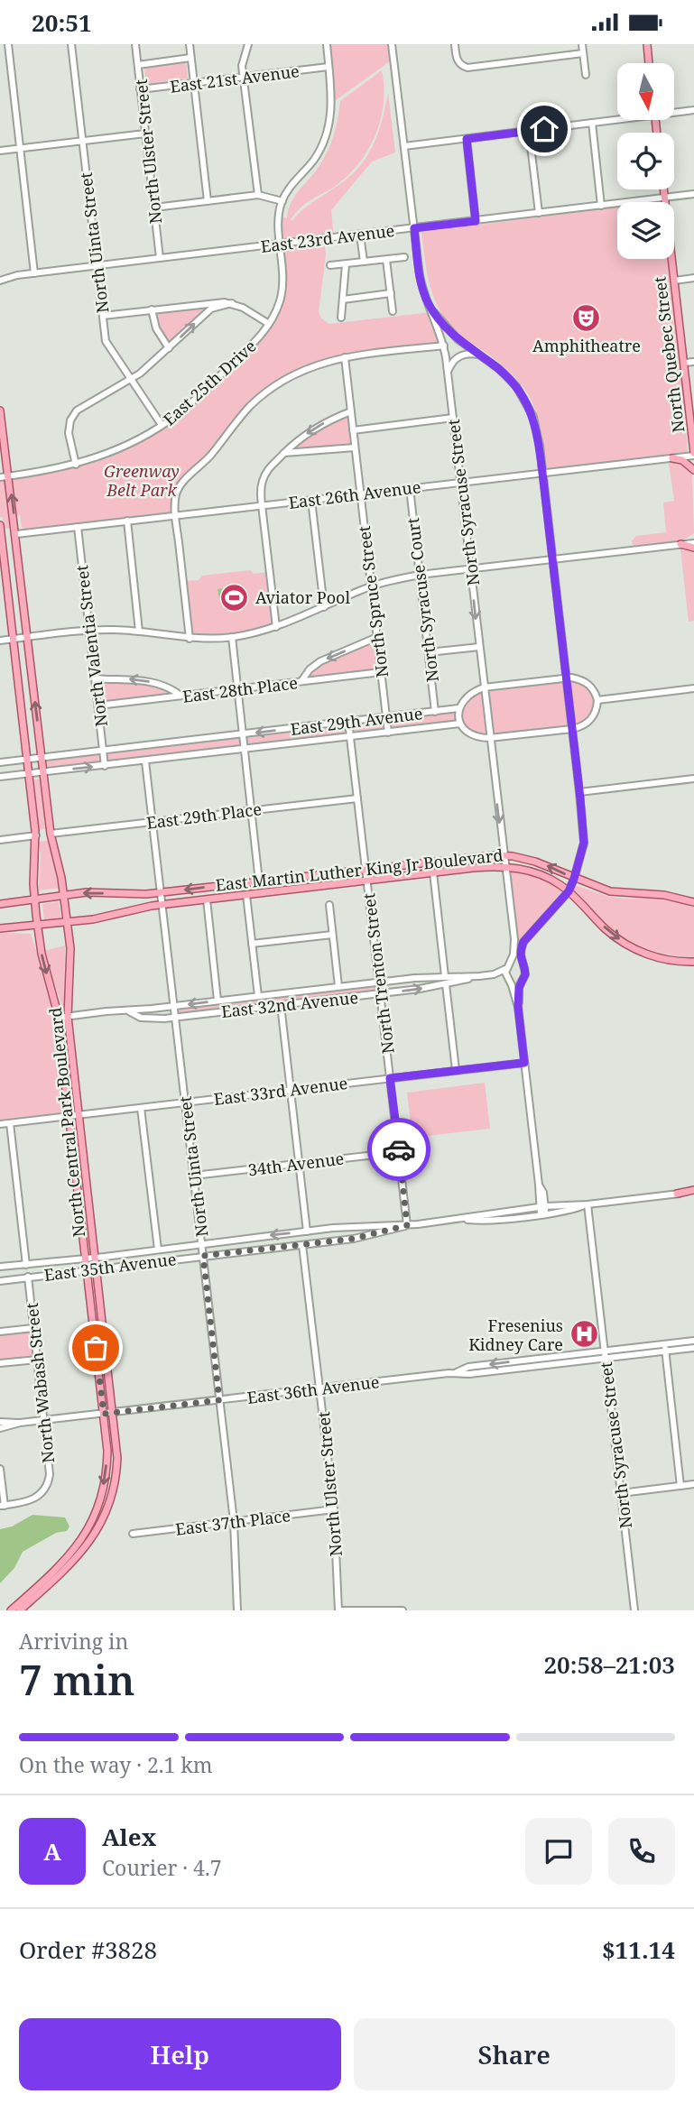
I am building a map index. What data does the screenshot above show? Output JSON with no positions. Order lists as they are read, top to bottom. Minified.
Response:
{"streets":{"main road":["North Quebec Street","East Martin Luther King Jr Boulevard","North Central Park Boulevard"],"street":["East 21st Avenue","North Ulster Street","East 23rd Avenue","North Uinta Street","East 25th Drive","East 26th Avenue","North Syracuse Street","North Syracuse Court","North Spruce Street","North Valentia Street","East 28th Place","East 29th Avenue","East 29th Place","North Trenton Street","East 32nd Avenue","East 33rd Avenue","34th Avenue","East 35th Avenue","North Wabash Street","East 36th Avenue","East 37th Place"]},"crossings":[["East 21st Avenue","North Ulster Street"],["North Ulster Street","East 23rd Avenue"],["North Ulster Street","East 35th Avenue"],["North Ulster Street","East 36th Avenue"],["North Ulster Street","East 37th Place"],["East 23rd Avenue","North Uinta Street"],["East 23rd Avenue","North Quebec Street"],["East 23rd Avenue","East 25th Drive"],["East 23rd Avenue","North Syracuse Street"],["North Uinta Street","East 25th Drive"],["North Uinta Street","East 29th Avenue"],["North Uinta Street","East 29th Place"],["North Uinta Street","East Martin Luther King Jr Boulevard"],["North Uinta Street","East 32nd Avenue"],["North Uinta Street","East 33rd Avenue"],["North Uinta Street","34th Avenue"],["North Uinta Street","East 35th Avenue"],["North Uinta Street","East 36th Avenue"],["North Uinta Street","East 37th Place"],["North Quebec Street","East 26th Avenue"],["East 25th Drive","North Central Park Boulevard"],["East 26th Avenue","North Syracuse Street"],["East 26th Avenue","North Syracuse Court"],["East 26th Avenue","North Spruce Street"],["East 26th Avenue","North Valentia Street"],["East 26th Avenue","North Central Park Boulevard"],["North Syracuse Street","East Martin Luther King Jr Boulevard"],["North Syracuse Street","East 32nd Avenue"],["North Syracuse Street","East 35th Avenue"],["North Syracuse Street","East 36th Avenue"],["North Syracuse Court","East 29th Avenue"],["North Spruce Street","East 28th Place"],["North Spruce Street","East 29th Avenue"],["North Valentia Street","East 28th Place"],["North Valentia Street","East 29th Avenue"],["East 29th Avenue","North Trenton Street"],["East 29th Avenue","North Central Park Boulevard"],["East 29th Place","North Trenton Street"],["East 29th Place","North Central Park Boulevard"],["East Martin Luther King Jr Boulevard","North Trenton Street"],["East Martin Luther King Jr Boulevard","North Central Park Boulevard"],["North Trenton Street","East 32nd Avenue"],["North Trenton Street","East 33rd Avenue"],["North Trenton Street","34th Avenue"],["North Trenton Street","East 35th Avenue"],["East 33rd Avenue","North Central Park Boulevard"],["North Central Park Boulevard","East 35th Avenue"],["North Central Park Boulevard","East 36th Avenue"],["East 35th Avenue","North Wabash Street"],["North Wabash Street","East 36th Avenue"]],"parks":["Greenway Belt Park"],"places":{"theatre":["Amphitheatre"],"sports":["Aviator Pool"],"hospital":["Fresenius Kidney Care"]},"north":"bottom","page":{"status":"20:51","heading":["7 min","Arriving in","20:58–21:03"],"panel":["Alex","Courier · 4.7","Order #3828","$11.14"],"bar":"On the way · 2.1 km","round":"A","buttons":["Help","Share"]}}
